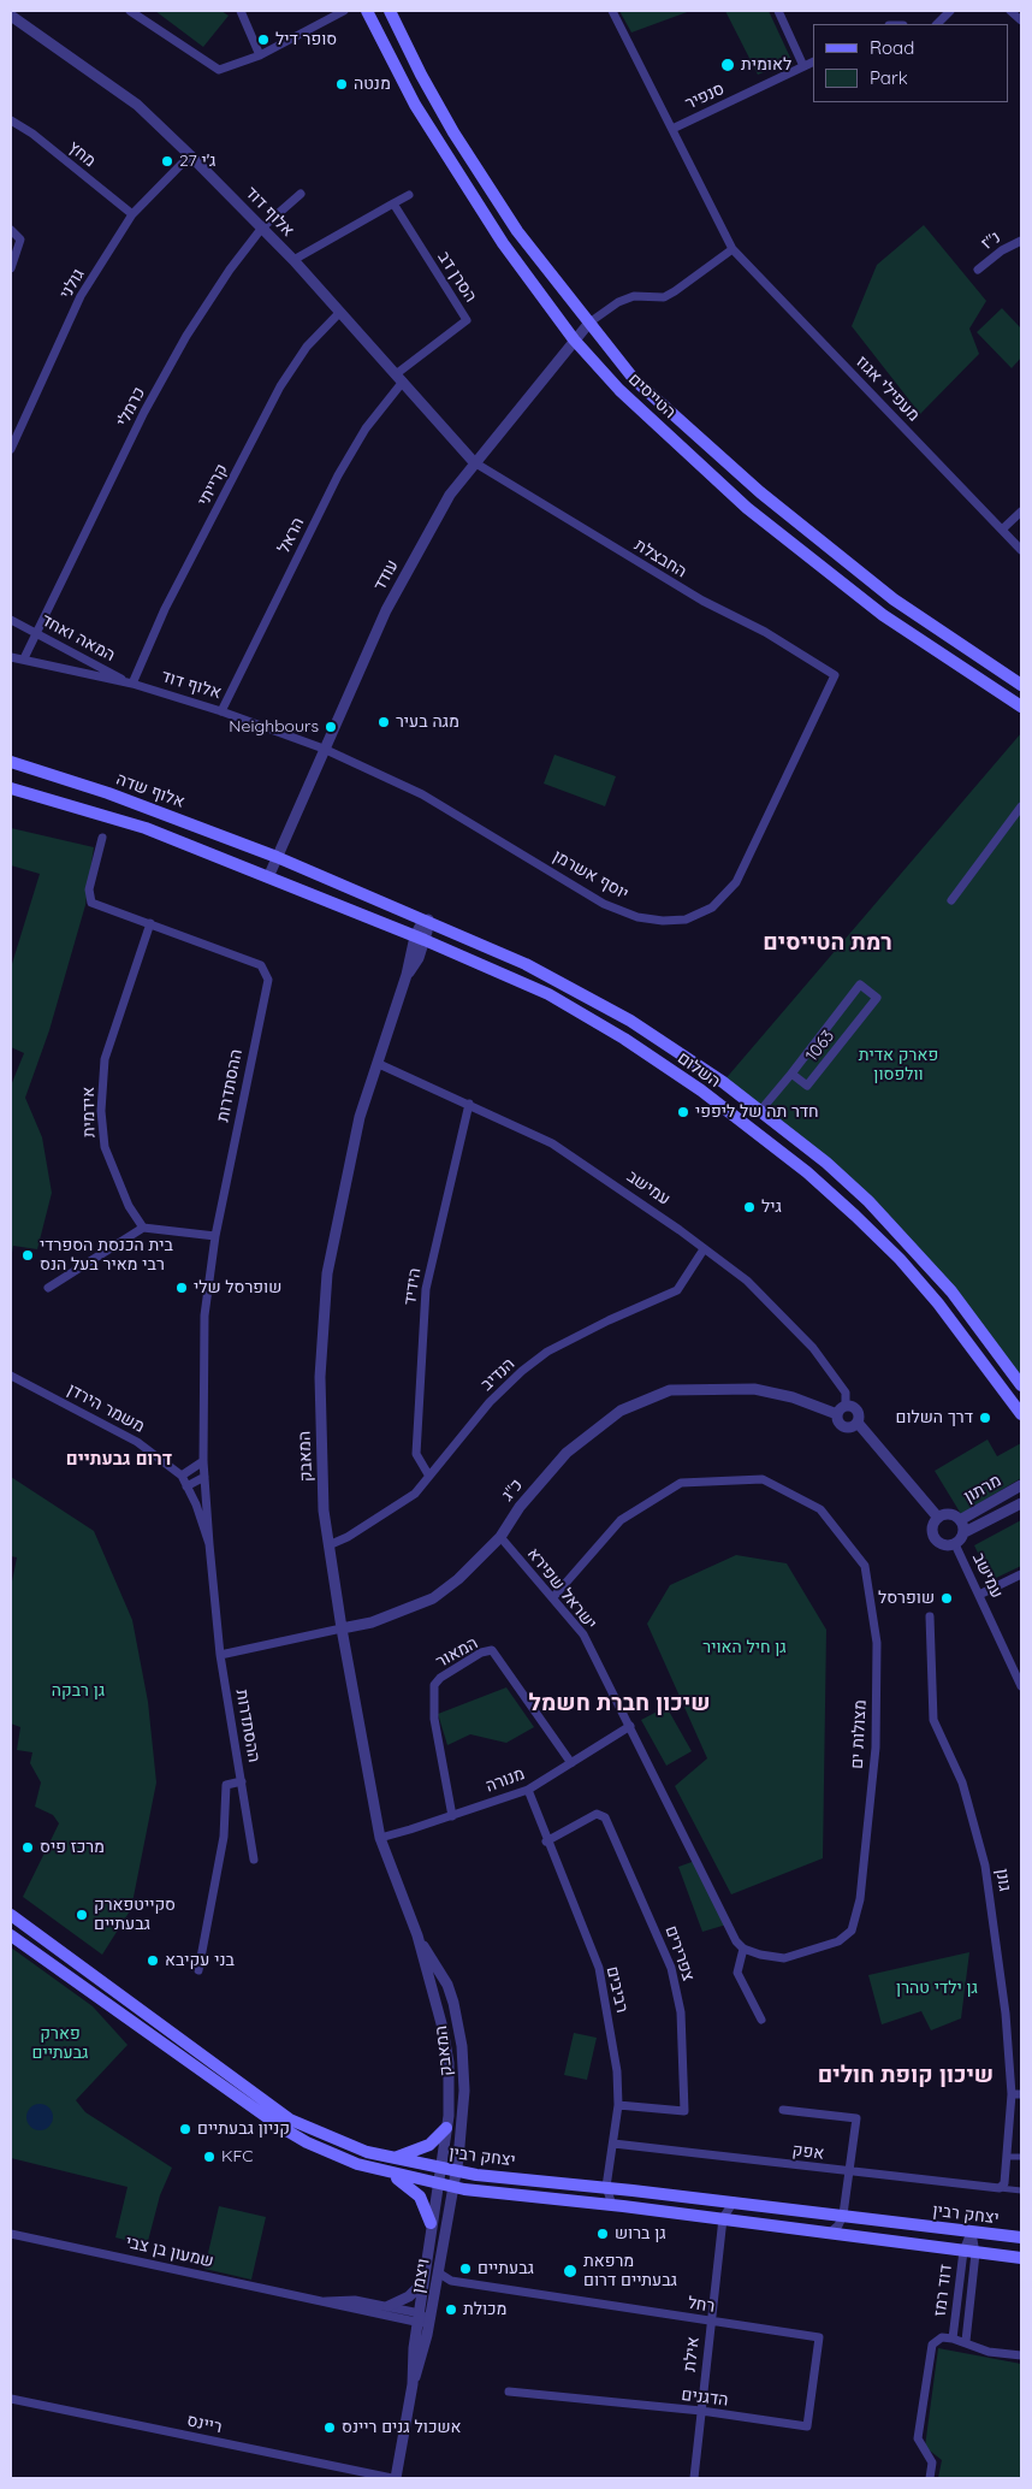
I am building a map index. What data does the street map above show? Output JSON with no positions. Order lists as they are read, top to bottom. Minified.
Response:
{"streets":{"main road":["הטייסים","אלוף שדה","השלום","יצחק רבין"],"street":["סנפיר","מחץ","אלוף דוד","נ\"ז","הסרן דב","גולני","מעפילי אגוז","כרמלי","קרייתי","הראל","החבצלת","עודד","המאה ואחד","יוסף אשרמן","1063","ההסתדרות","אידמית","עמישב","הידיד","הנדיב","משמר הירדן","המאבק","מרתון","כ\"ג","ישראל שפירא","המאור","מצולות ים","מנורה","גונן","צפרירים","רביבים","אפק","שמעון בן צבי","ויצמן","דוד רמז","רחל","אילת","הדגנים","ריינס"]},"crossings":[["סנפיר","מעפילי אגוז"],["מחץ","גולני"],["אלוף דוד","הסרן דב"],["אלוף דוד","גולני"],["אלוף דוד","כרמלי"],["אלוף דוד","קרייתי"],["אלוף דוד","הראל"],["אלוף דוד","החבצלת"],["אלוף דוד","עודד"],["אלוף דוד","המאה ואחד"],["אלוף דוד","יוסף אשרמן"],["הסרן דב","הראל"],["הטייסים","עודד"],["כרמלי","המאה ואחד"],["קרייתי","המאה ואחד"],["החבצלת","עודד"],["החבצלת","יוסף אשרמן"],["עודד","אלוף שדה"],["עודד","יוסף אשרמן"],["עודד","השלום"],["אלוף שדה","השלום"],["1063","השלום"],["השלום","המאבק"],["ההסתדרות","אידמית"],["ההסתדרות","משמר הירדן"],["ההסתדרות","כ\"ג"],["עמישב","הידיד"],["עמישב","הנדיב"],["עמישב","המאבק"],["עמישב","מרתון"],["עמישב","כ\"ג"],["הידיד","הנדיב"],["הנדיב","המאבק"],["המאבק","כ\"ג"],["המאבק","מנורה"],["המאבק","יצחק רבין"],["המאבק","ויצמן"],["כ\"ג","ישראל שפירא"],["ישראל שפירא","מצולות ים"],["ישראל שפירא","מנורה"],["המאור","מנורה"],["מנורה","רביבים"],["צפרירים","רביבים"],["רביבים","אפק"],["רביבים","יצחק רבין"],["יצחק רבין","ויצמן"],["יצחק רבין","דוד רמז"],["יצחק רבין","אילת"],["שמעון בן צבי","ויצמן"],["ויצמן","רחל"],["ויצמן","ריינס"],["רחל","אילת"],["רחל","הדגנים"],["אילת","הדגנים"]],"districts":["רמת הטייסים","דרום גבעתיים","שיכון חברת חשמל","שיכון קופת חולים"],"parks":["פארק אדית וולפסון","גן חיל האויר","גן רבקה","גן ילדי טהרן","פארק גבעתיים"],"places":["סופר דיל","לאומית","מנטה","ג׳י 27","מגה בעיר","Neighbours","חדר תה של ליפפי","גיל","בית הכנסת הספרדי רבי מאיר בעל הנס","שופרסל שלי","דרך השלום","שופרסל","מרכז פיס","סקייטפארק גבעתיים","בני עקיבא","קניון גבעתיים","KFC","גן ברוש","גבעתיים","מרפאת גבעתיים דרום","מכולת","אשכול גנים ריינס"],"legend":["Road","Park"]}
